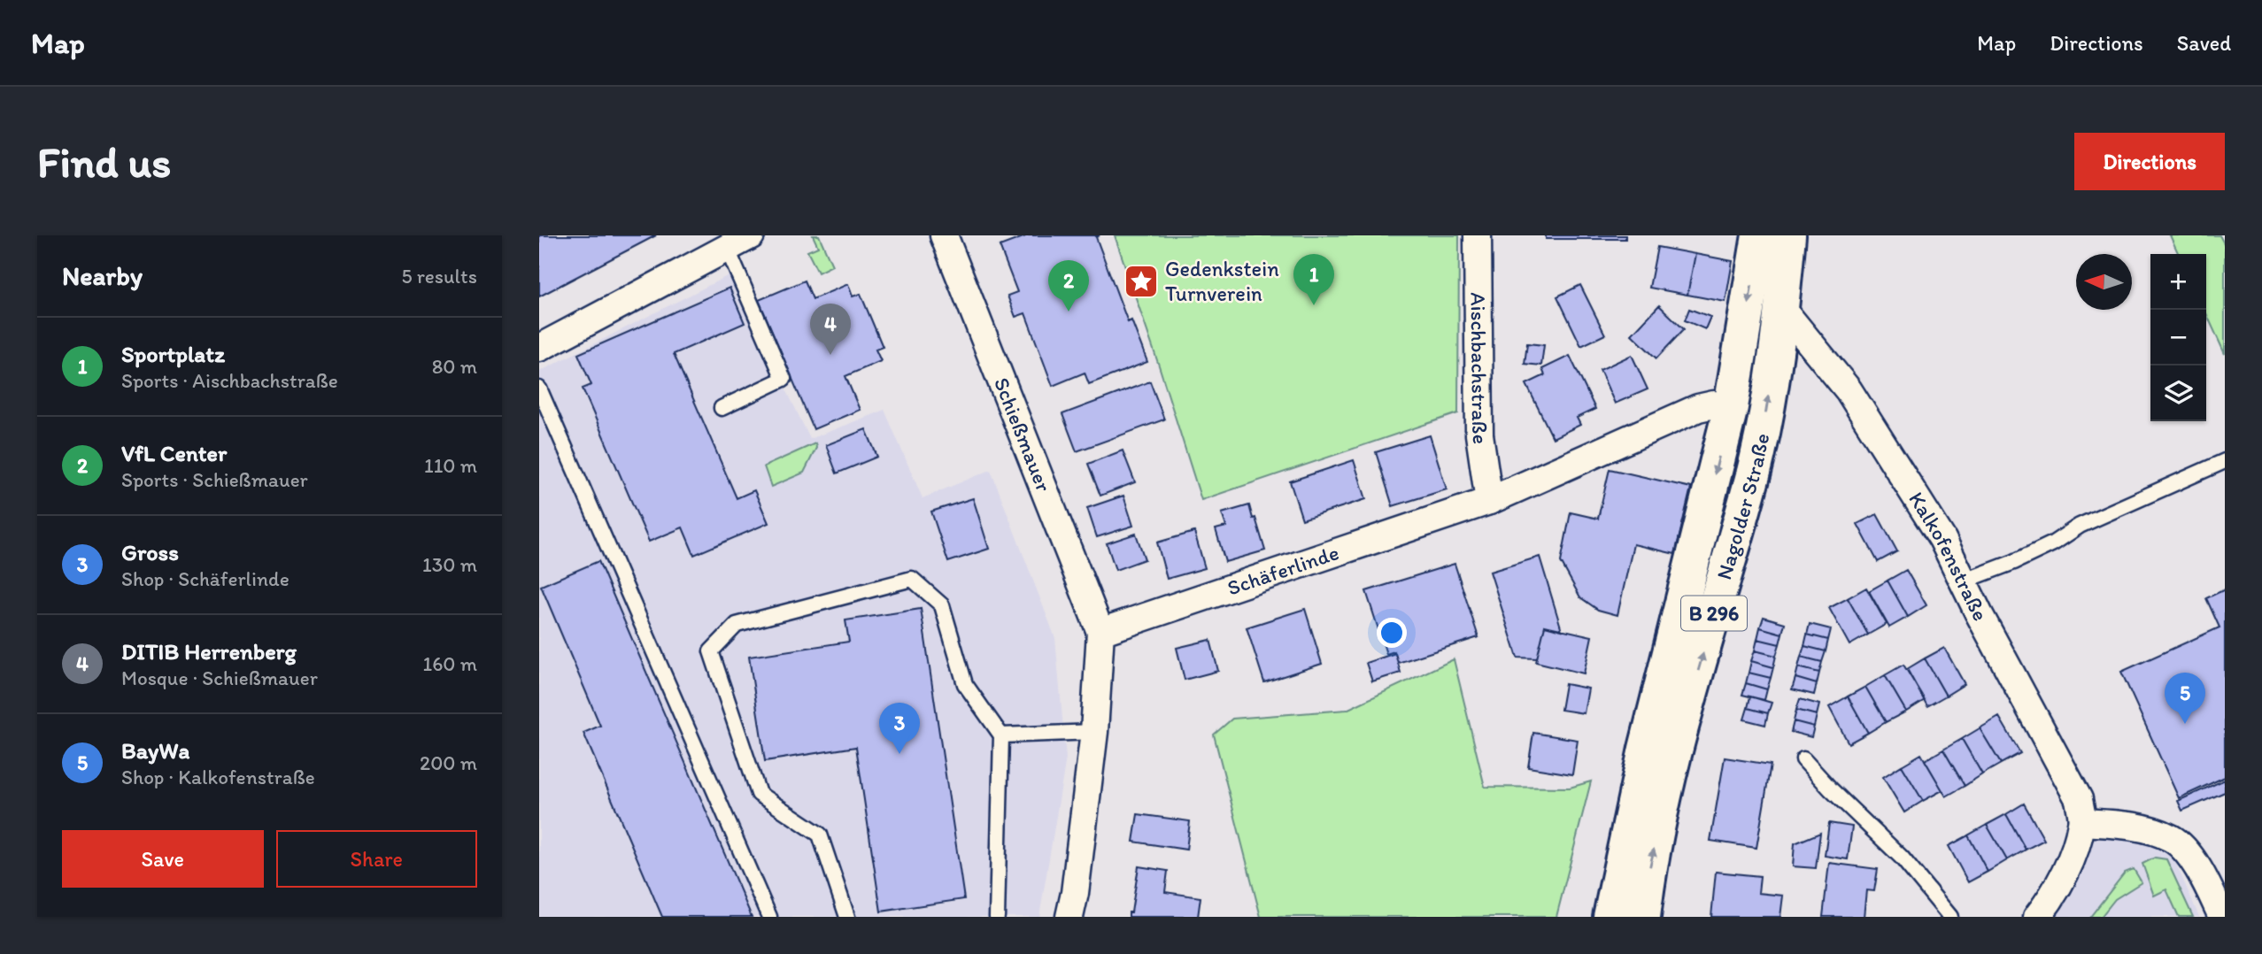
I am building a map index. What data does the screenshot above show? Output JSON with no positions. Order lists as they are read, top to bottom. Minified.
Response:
{"streets":{"main road":["Nagolder Straße","B 296"],"street":["Aischbachstraße","Schießmauer","Kalkofenstraße","Schäferlinde"]},"crossings":[["Aischbachstraße","Schäferlinde"],["Schießmauer","Schäferlinde"],["Nagolder Straße","Kalkofenstraße"],["Nagolder Straße","Schäferlinde"]],"places":{"place":["Gedenkstein Turnverein"]},"north":"left","page":{"header":"Map","nav":["Map","Directions","Saved"],"buttons":["Directions",["Save","Share"]],"title":"Find us","heading":["Nearby","5 results"],"map_buttons":["+","−"],"pins":["1","2","4","5","3"],"list":[{"mark":"1","name":"Sportplatz","note":"Sports · Aischbachstraße","value":"80 m"},{"mark":"2","name":"VfL Center","note":"Sports · Schießmauer","value":"110 m"},{"mark":"3","name":"Gross","note":"Shop · Schäferlinde","value":"130 m"},{"mark":"4","name":"DITIB Herrenberg","note":"Mosque · Schießmauer","value":"160 m"},{"mark":"5","name":"BayWa","note":"Shop · Kalkofenstraße","value":"200 m"}]}}
